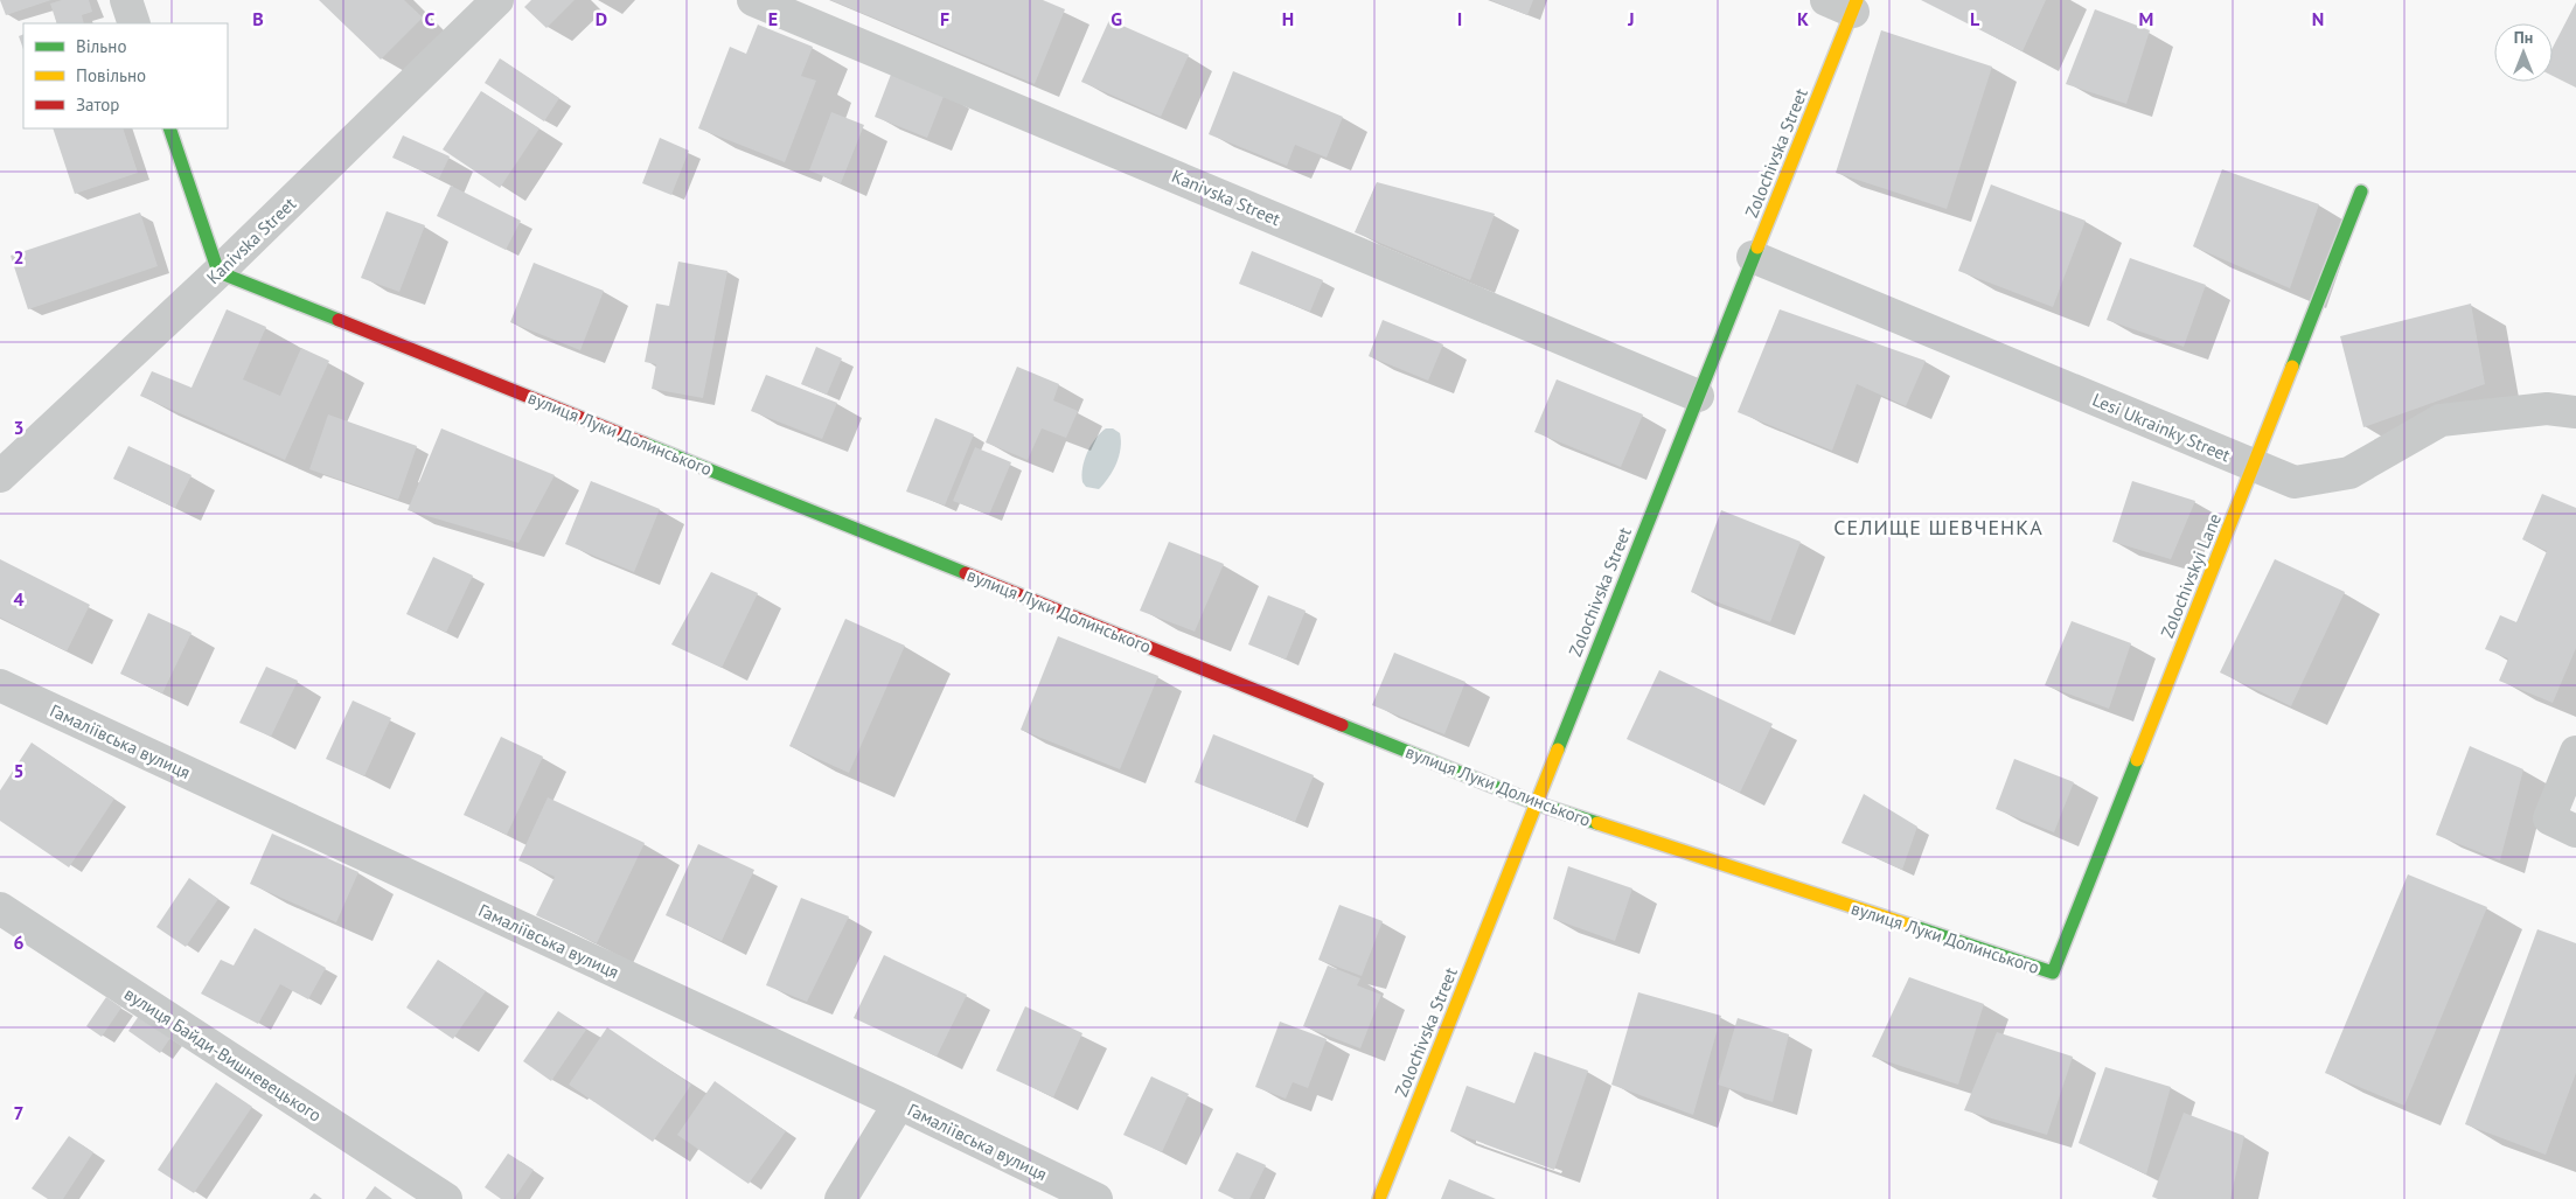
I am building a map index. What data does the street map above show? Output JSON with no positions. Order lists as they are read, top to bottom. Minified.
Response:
{"streets":{"street":["Zolochivska Street","Kanivska Street","Lesi Ukrainky Street","вулиця Луки Долинського","Zolochivskyi Lane","Гамаліївська вулиця","вулиця Байди-Вишневецького"]},"crossings":[["Zolochivska Street","Kanivska Street"],["Zolochivska Street","Lesi Ukrainky Street"],["Zolochivska Street","вулиця Луки Долинського"],["Kanivska Street","вулиця Луки Долинського"],["Lesi Ukrainky Street","Zolochivskyi Lane"],["вулиця Луки Долинського","Zolochivskyi Lane"]],"districts":["СЕЛИЩЕ ШЕВЧЕНКА"],"legend":["Вільно","Повільно","Затор"],"north":"top","grid":{"columns":["B","C","D","E","F","G","H","I","J","K","L","M","N"],"rows":["2","3","4","5","6","7"]}}
